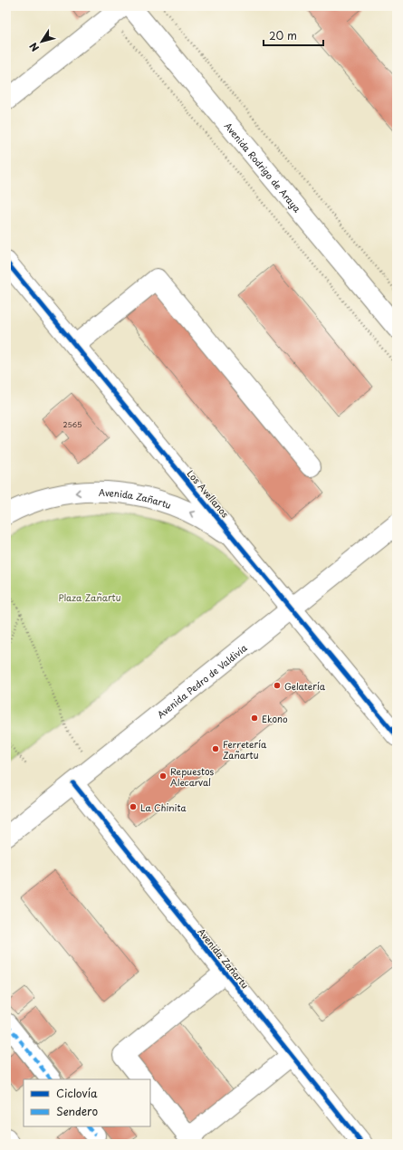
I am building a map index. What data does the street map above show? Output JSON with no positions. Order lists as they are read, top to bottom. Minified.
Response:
{"streets":{"street":["Avenida Rodrigo de Araya","Los Avellanos","Avenida Zañartu","Avenida Pedro de Valdivia"]},"crossings":[["Los Avellanos","Avenida Zañartu"],["Los Avellanos","Avenida Pedro de Valdivia"],["Avenida Zañartu","Avenida Pedro de Valdivia"]],"parks":["Plaza Zañartu"],"places":["Gelatería","Ekono","Ferretería Zañartu","Repuestos Alecarval","La Chinita"],"house_numbers":["2565"],"legend":["Ciclovía","Sendero"],"scale_bar":"20 m","north":"bottom left"}
